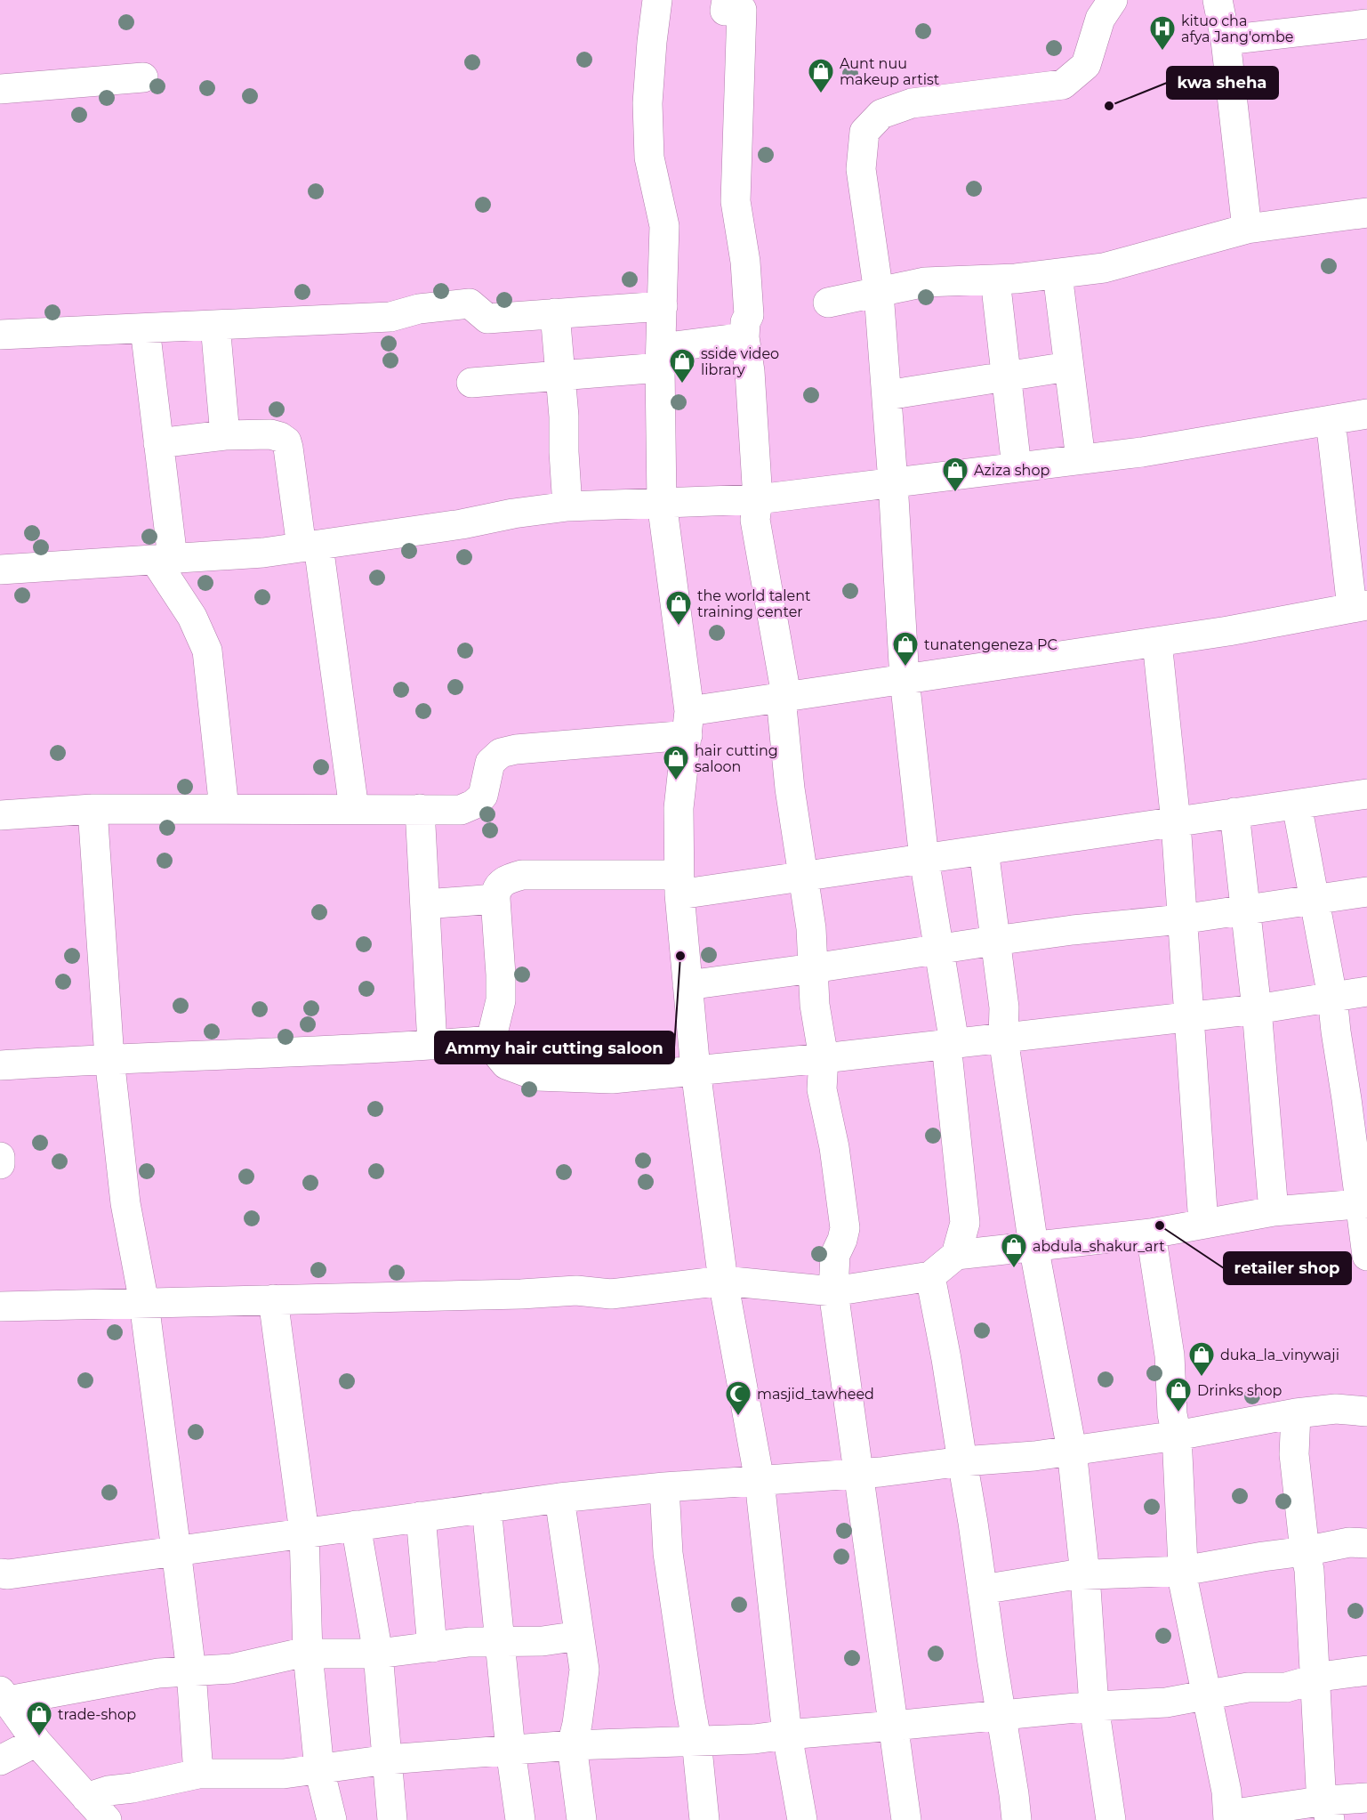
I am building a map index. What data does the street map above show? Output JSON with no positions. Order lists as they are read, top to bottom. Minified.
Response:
{"places":{"hospital":["kituo cha afya Jang'ombe"],"shop":["Aunt nuu makeup artist","sside video library","Aziza shop","the world talent training center","tunatengeneza PC","hair cutting saloon","abdula_shakur_art","duka_la_vinywaji","Drinks shop","trade-shop"],"other":["kwa sheha","Ammy hair cutting saloon","retailer shop"],"mosque":["masjid_tawheed"]}}
